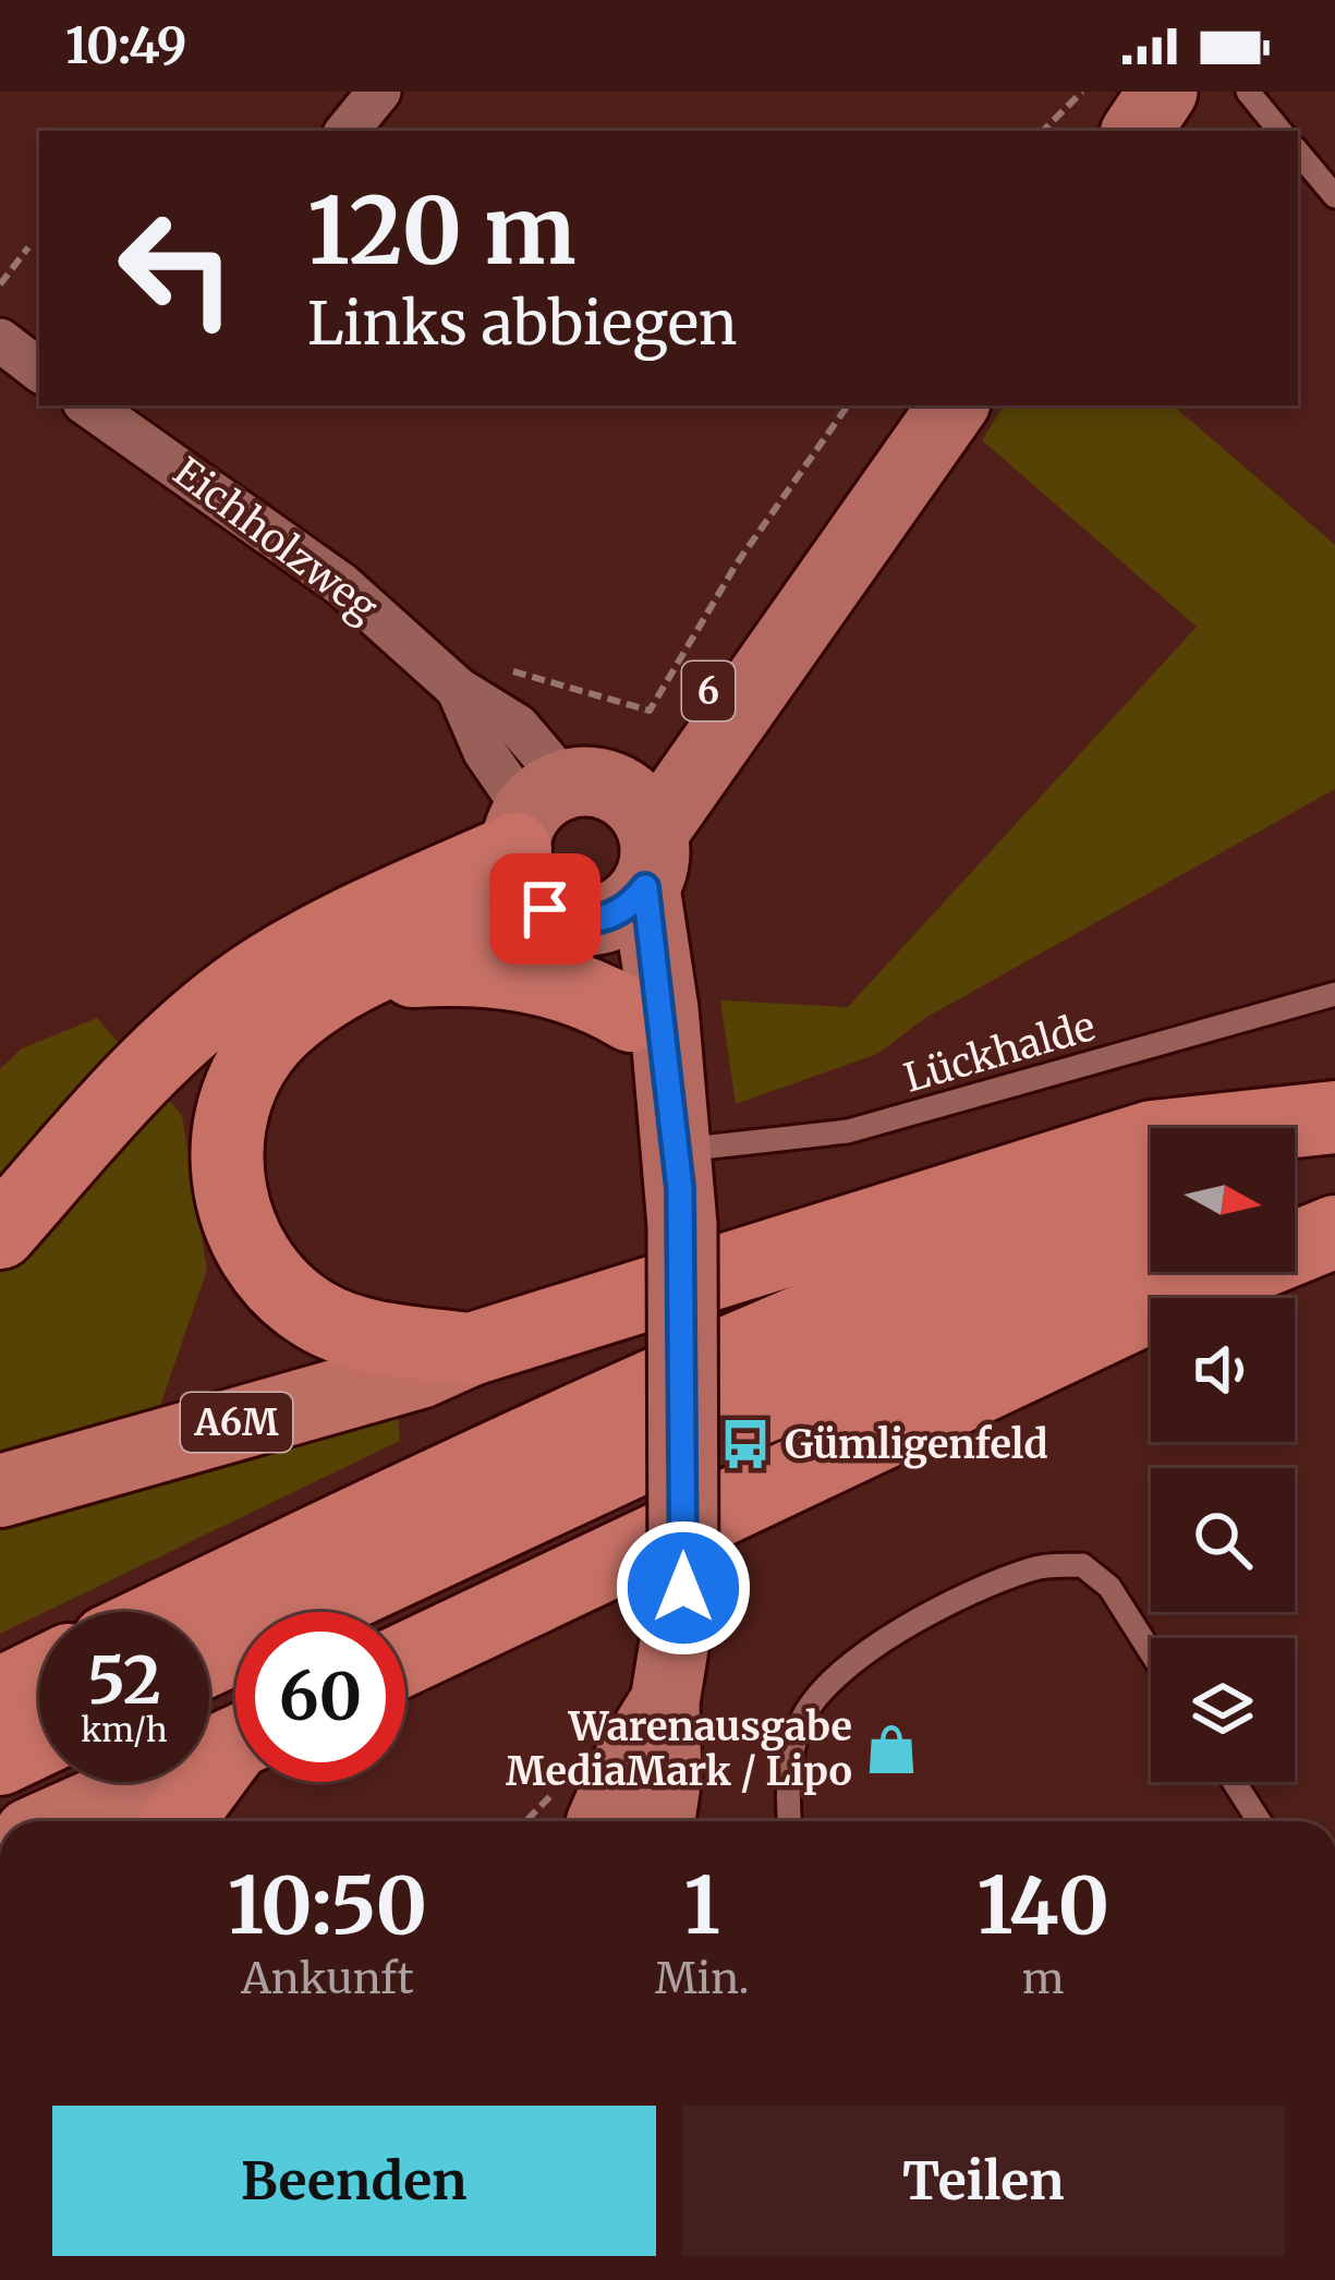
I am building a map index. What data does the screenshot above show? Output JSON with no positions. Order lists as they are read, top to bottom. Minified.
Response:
{"streets":{"highway":["A6M"],"main road":["6"],"street":["Eichholzweg"],"lane":["Lückhalde"]},"crossings":[["Eichholzweg","6"]],"places":{"bus stop":["Gümligenfeld"],"shop":["Warenausgabe MediaMark / Lipo"]},"north":"right","page":{"status":"10:49","turn":["120 m","Links abbiegen"],"speed":"52 km/h","limit":"60","eta":["10:50","Ankunft","1","Min.","140","m"],"buttons":["Beenden","Teilen"]}}
